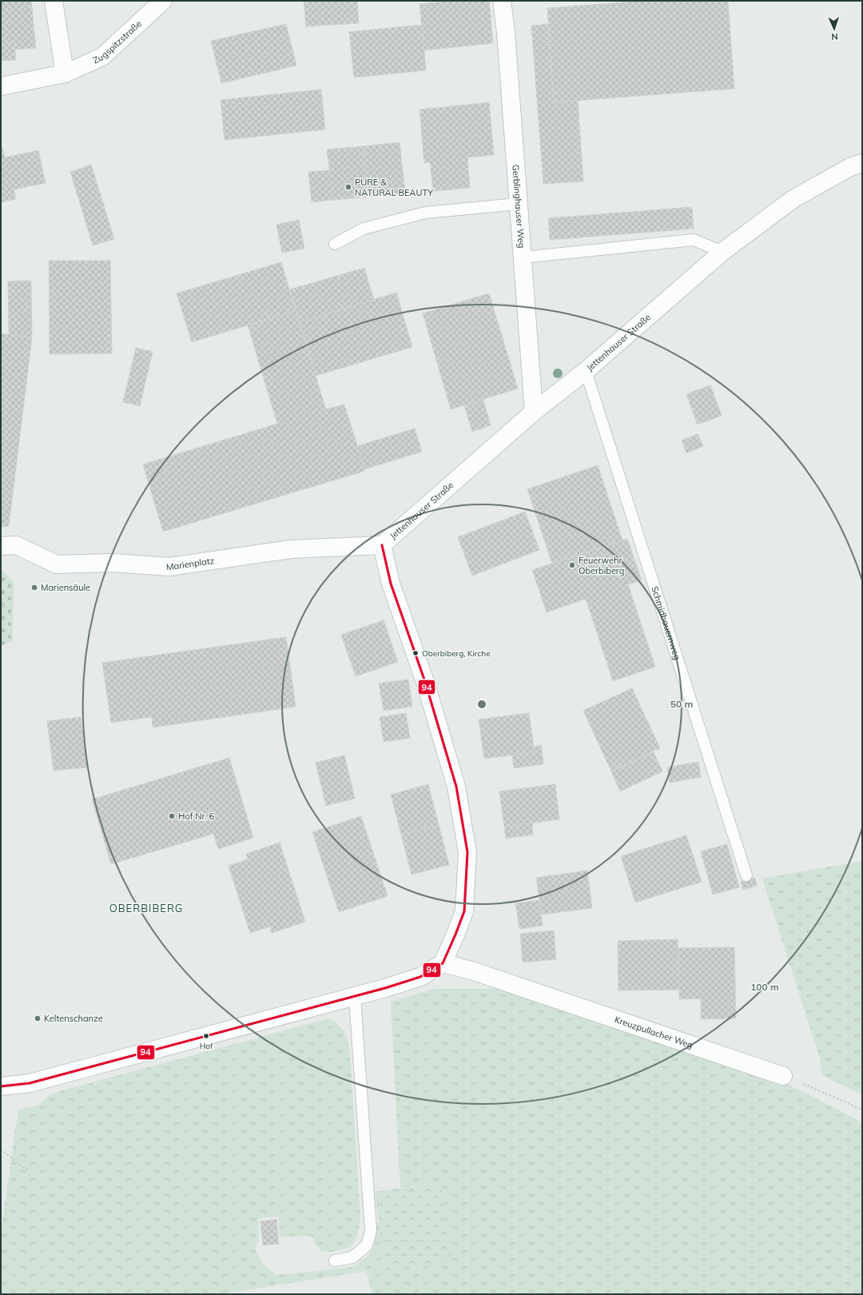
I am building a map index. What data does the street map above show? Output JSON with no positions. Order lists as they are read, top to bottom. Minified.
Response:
{"streets":{"street":["Zugspitzstraße","Gerblinghauser Weg","Jettenhauser Straße","Marienplatz","Kreuzpullacher Weg"],"lane":["Schmidbauernweg"]},"crossings":[["Gerblinghauser Weg","Jettenhauser Straße"],["Jettenhauser Straße","Marienplatz"],["Jettenhauser Straße","Schmidbauernweg"],["Jettenhauser Straße","Kreuzpullacher Weg"]],"districts":["OBERBIBERG"],"places":["PURE & NATURAL BEAUTY","Feuerwehr Oberbiberg","Mariensäule","Oberbiberg, Kirche","Hof Nr. 6","Keltenschanze","Hof"],"lines":["transit line 94"],"north":"bottom","rings":["50 m","100 m"]}
